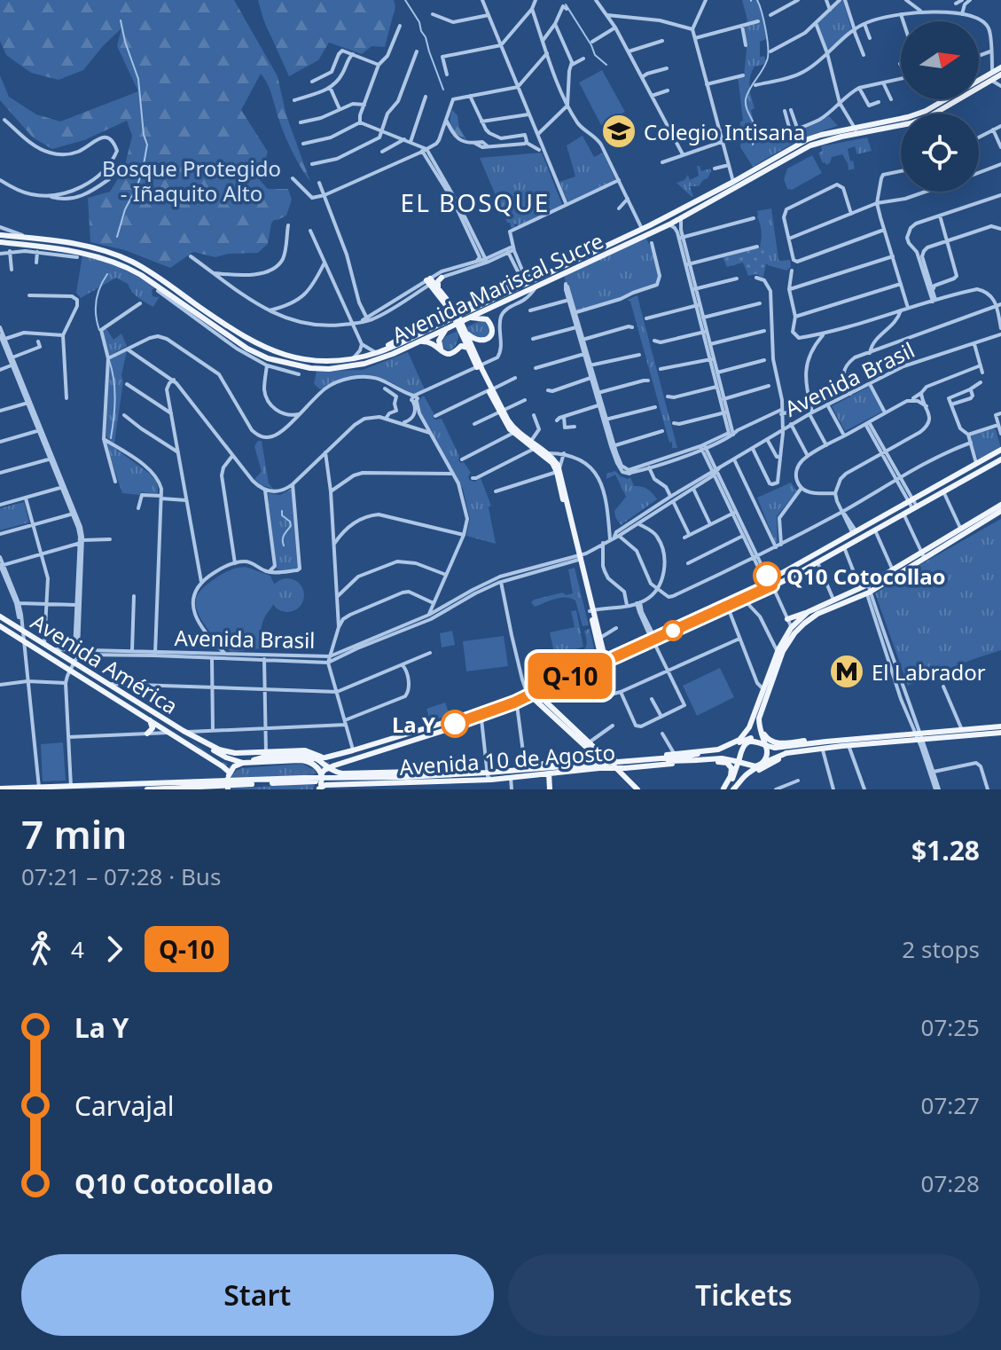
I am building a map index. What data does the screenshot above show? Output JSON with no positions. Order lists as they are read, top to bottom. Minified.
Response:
{"streets":{"main road":["Avenida Mariscal Sucre","Avenida América","Avenida 10 de Agosto"],"street":["Avenida Brasil"]},"crossings":[["Avenida Brasil","Avenida América"],["Avenida América","Avenida 10 de Agosto"]],"districts":["EL BOSQUE"],"parks":["Bosque Protegido - Iñaquito Alto"],"places":{"school or university":["Colegio Intisana"],"other":["Q10 Cotocollao","La Y"],"metro station":["El Labrador"]},"lines":["bus line Q-10"],"north":"right","page":{"on_map":"Q-10","heading":["7 min","07:21 – 07:28 · Bus","$1.28"],"legs":["4","Q-10","2 stops"],"list":[{"name":"La Y","value":"07:25"},{"name":"Carvajal","value":"07:27"},{"name":"Q10 Cotocollao","value":"07:28"}],"buttons":["Start","Tickets"]}}
